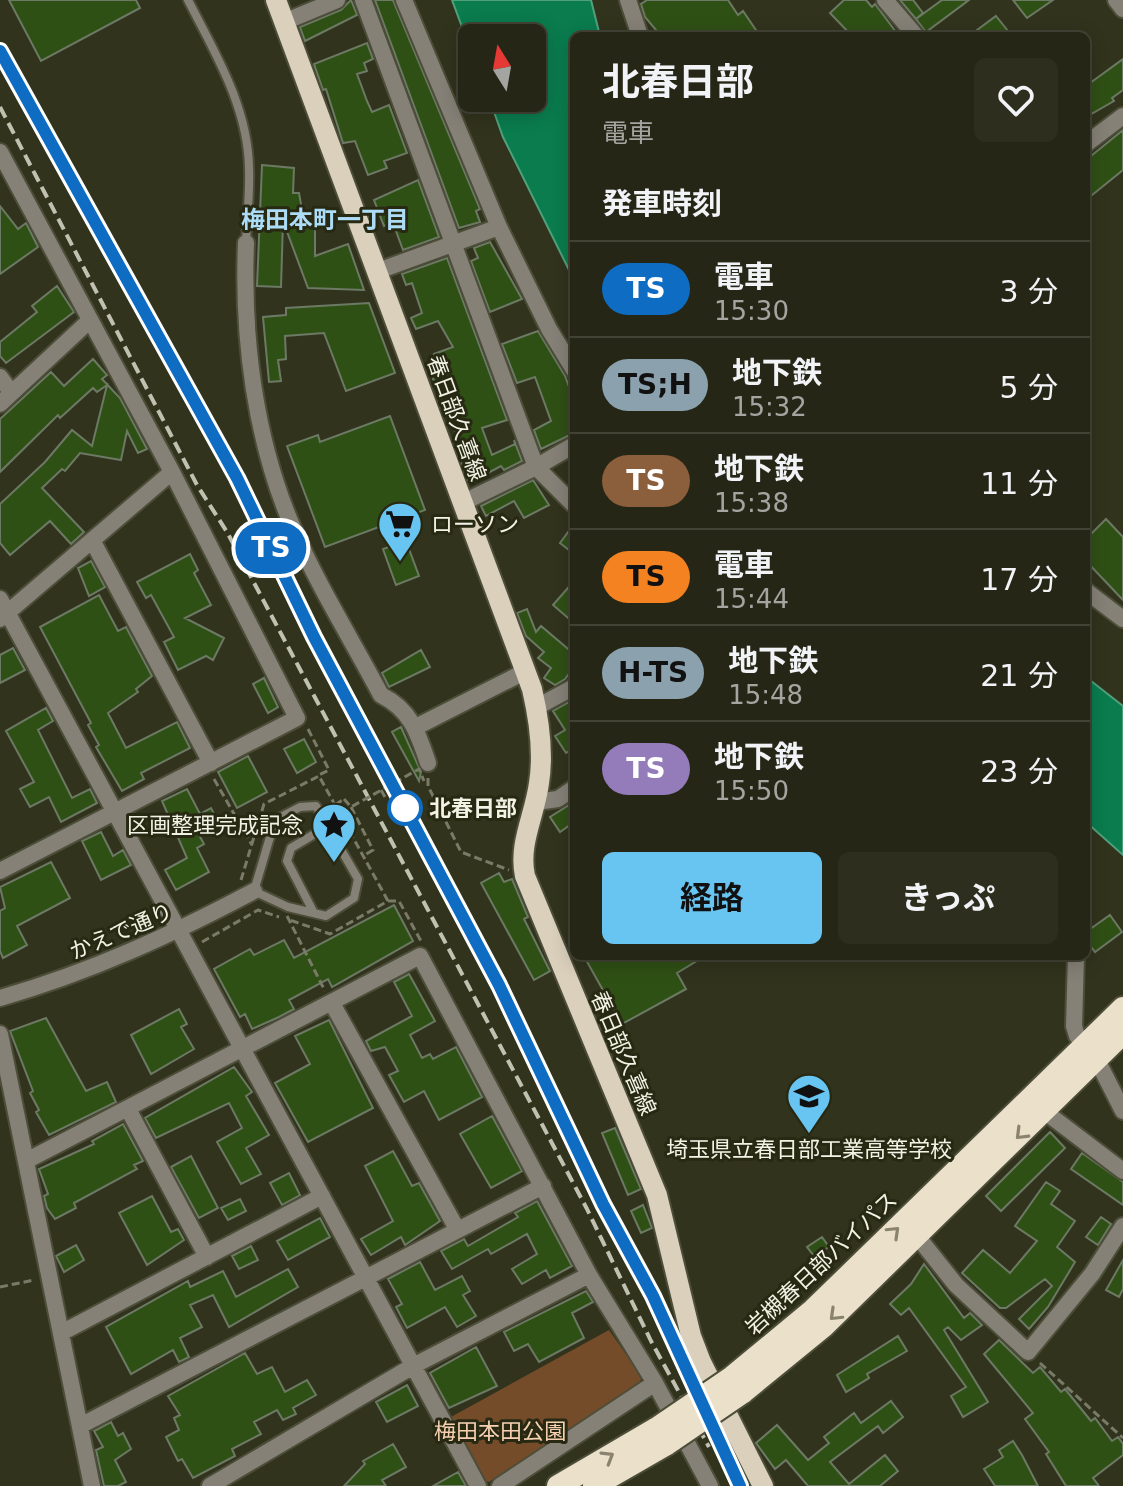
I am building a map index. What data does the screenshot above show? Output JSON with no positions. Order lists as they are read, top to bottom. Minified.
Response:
{"streets":{"highway":["岩槻春日部バイパス"],"main road":["春日部久喜線"],"street":["かえで通り"]},"districts":["梅田本町一丁目"],"parks":["梅田本田公園"],"places":{"supermarket":["ローソン"],"other":["北春日部"],"place":["区画整理完成記念"],"school or university":["埼玉県立春日部工業高等学校"]},"north":"top","page":{"on_map":"TS","heading":[["北春日部","電車"],"発車時刻"],"list":[{"mark":"TS","name":"電車","note":"15:30","value":"3 分"},{"mark":"TS;H","name":"地下鉄","note":"15:32","value":"5 分"},{"mark":"TS","name":"地下鉄","note":"15:38","value":"11 分"},{"mark":"TS","name":"電車","note":"15:44","value":"17 分"},{"mark":"H-TS","name":"地下鉄","note":"15:48","value":"21 分"},{"mark":"TS","name":"地下鉄","note":"15:50","value":"23 分"}],"buttons":["経路","きっぷ"]}}
